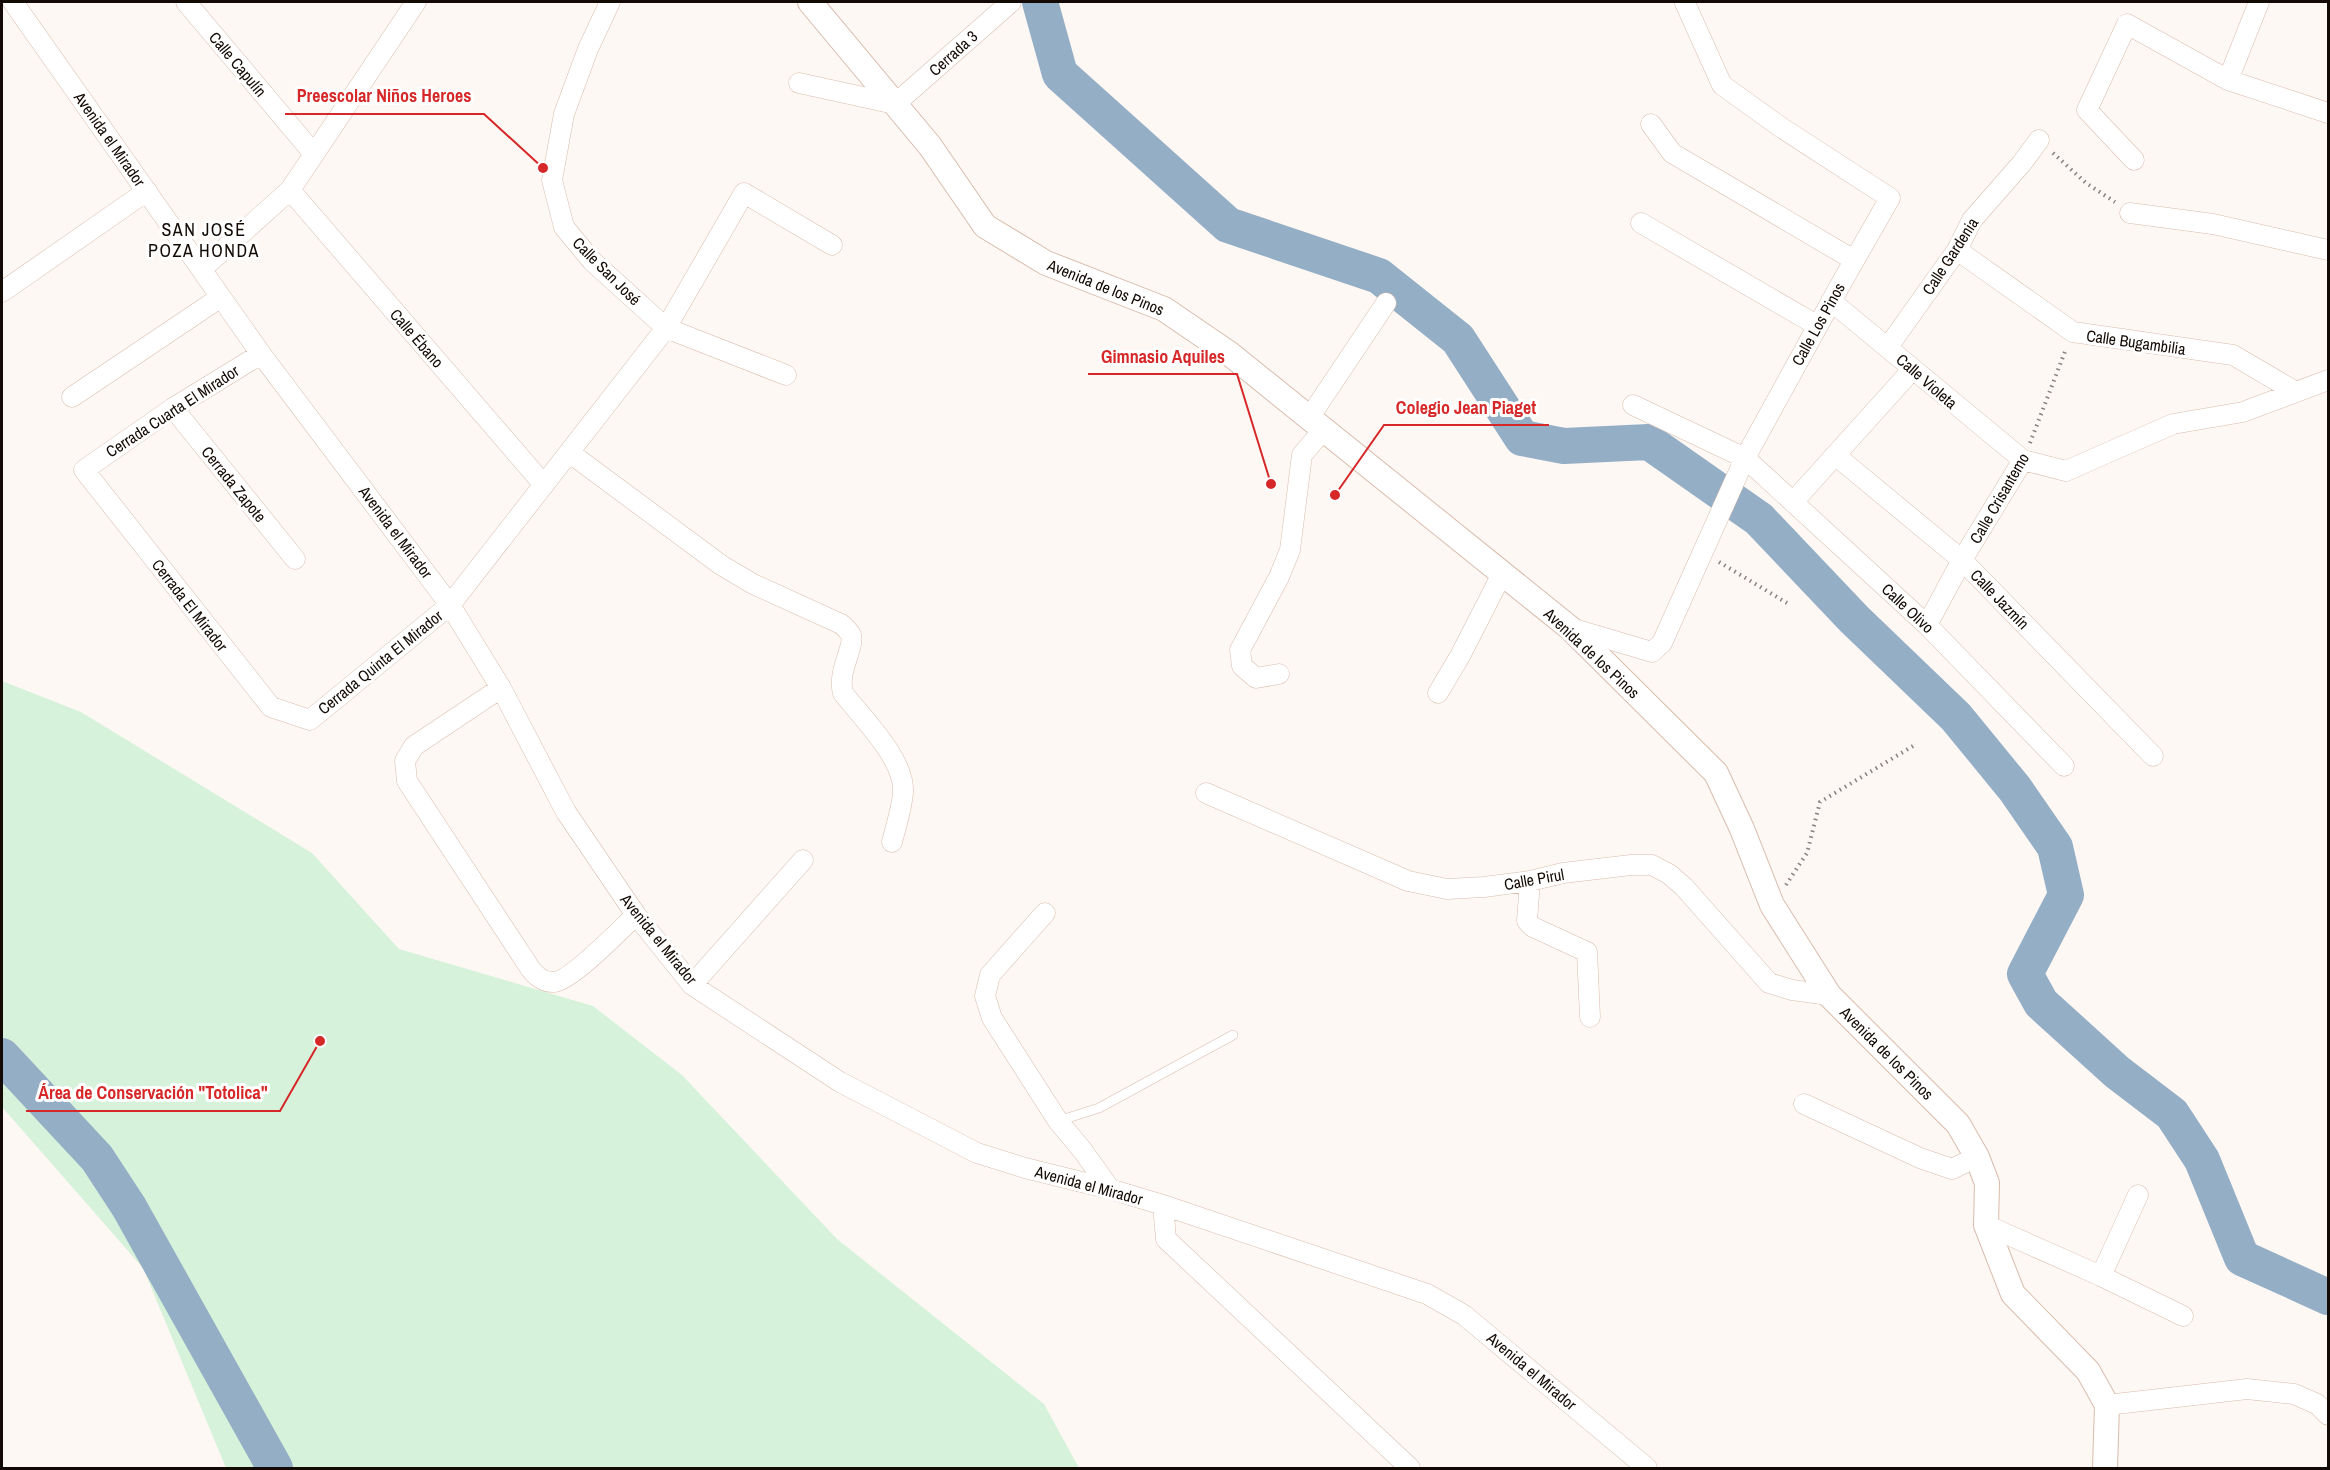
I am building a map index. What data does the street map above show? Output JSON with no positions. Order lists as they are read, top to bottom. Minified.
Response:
{"streets":{"street":["Cerrada 3","Calle Capulín","Avenida el Mirador","Calle Gardenia","Calle San José","Avenida de los Pinos","Calle Los Pinos","Calle Ébano","Calle Bugambilia","Calle Violeta","Cerrada Cuarta El Mirador","Cerrada Zapote","Calle Crisantemo","Calle Jazmín","Cerrada El Mirador","Calle Olivo","Cerrada Quinta El Mirador","Calle Pirul"]},"crossings":[["Cerrada 3","Avenida de los Pinos"],["Avenida el Mirador","Cerrada Cuarta El Mirador"],["Avenida el Mirador","Cerrada Quinta El Mirador"],["Calle Gardenia","Calle Bugambilia"],["Calle Gardenia","Calle Violeta"],["Avenida de los Pinos","Calle Los Pinos"],["Avenida de los Pinos","Calle Pirul"],["Calle Los Pinos","Calle Violeta"],["Calle Los Pinos","Calle Olivo"],["Calle Bugambilia","Calle Crisantemo"],["Calle Violeta","Calle Crisantemo"],["Cerrada Cuarta El Mirador","Cerrada Zapote"],["Cerrada Cuarta El Mirador","Cerrada El Mirador"],["Calle Crisantemo","Calle Jazmín"],["Calle Crisantemo","Calle Olivo"],["Cerrada El Mirador","Cerrada Quinta El Mirador"]],"districts":["SAN JOSÉ POZA HONDA"],"places":["Preescolar Niños Heroes","Gimnasio Aquiles","Colegio Jean Piaget","Área de Conservación \"Totolica\""]}
